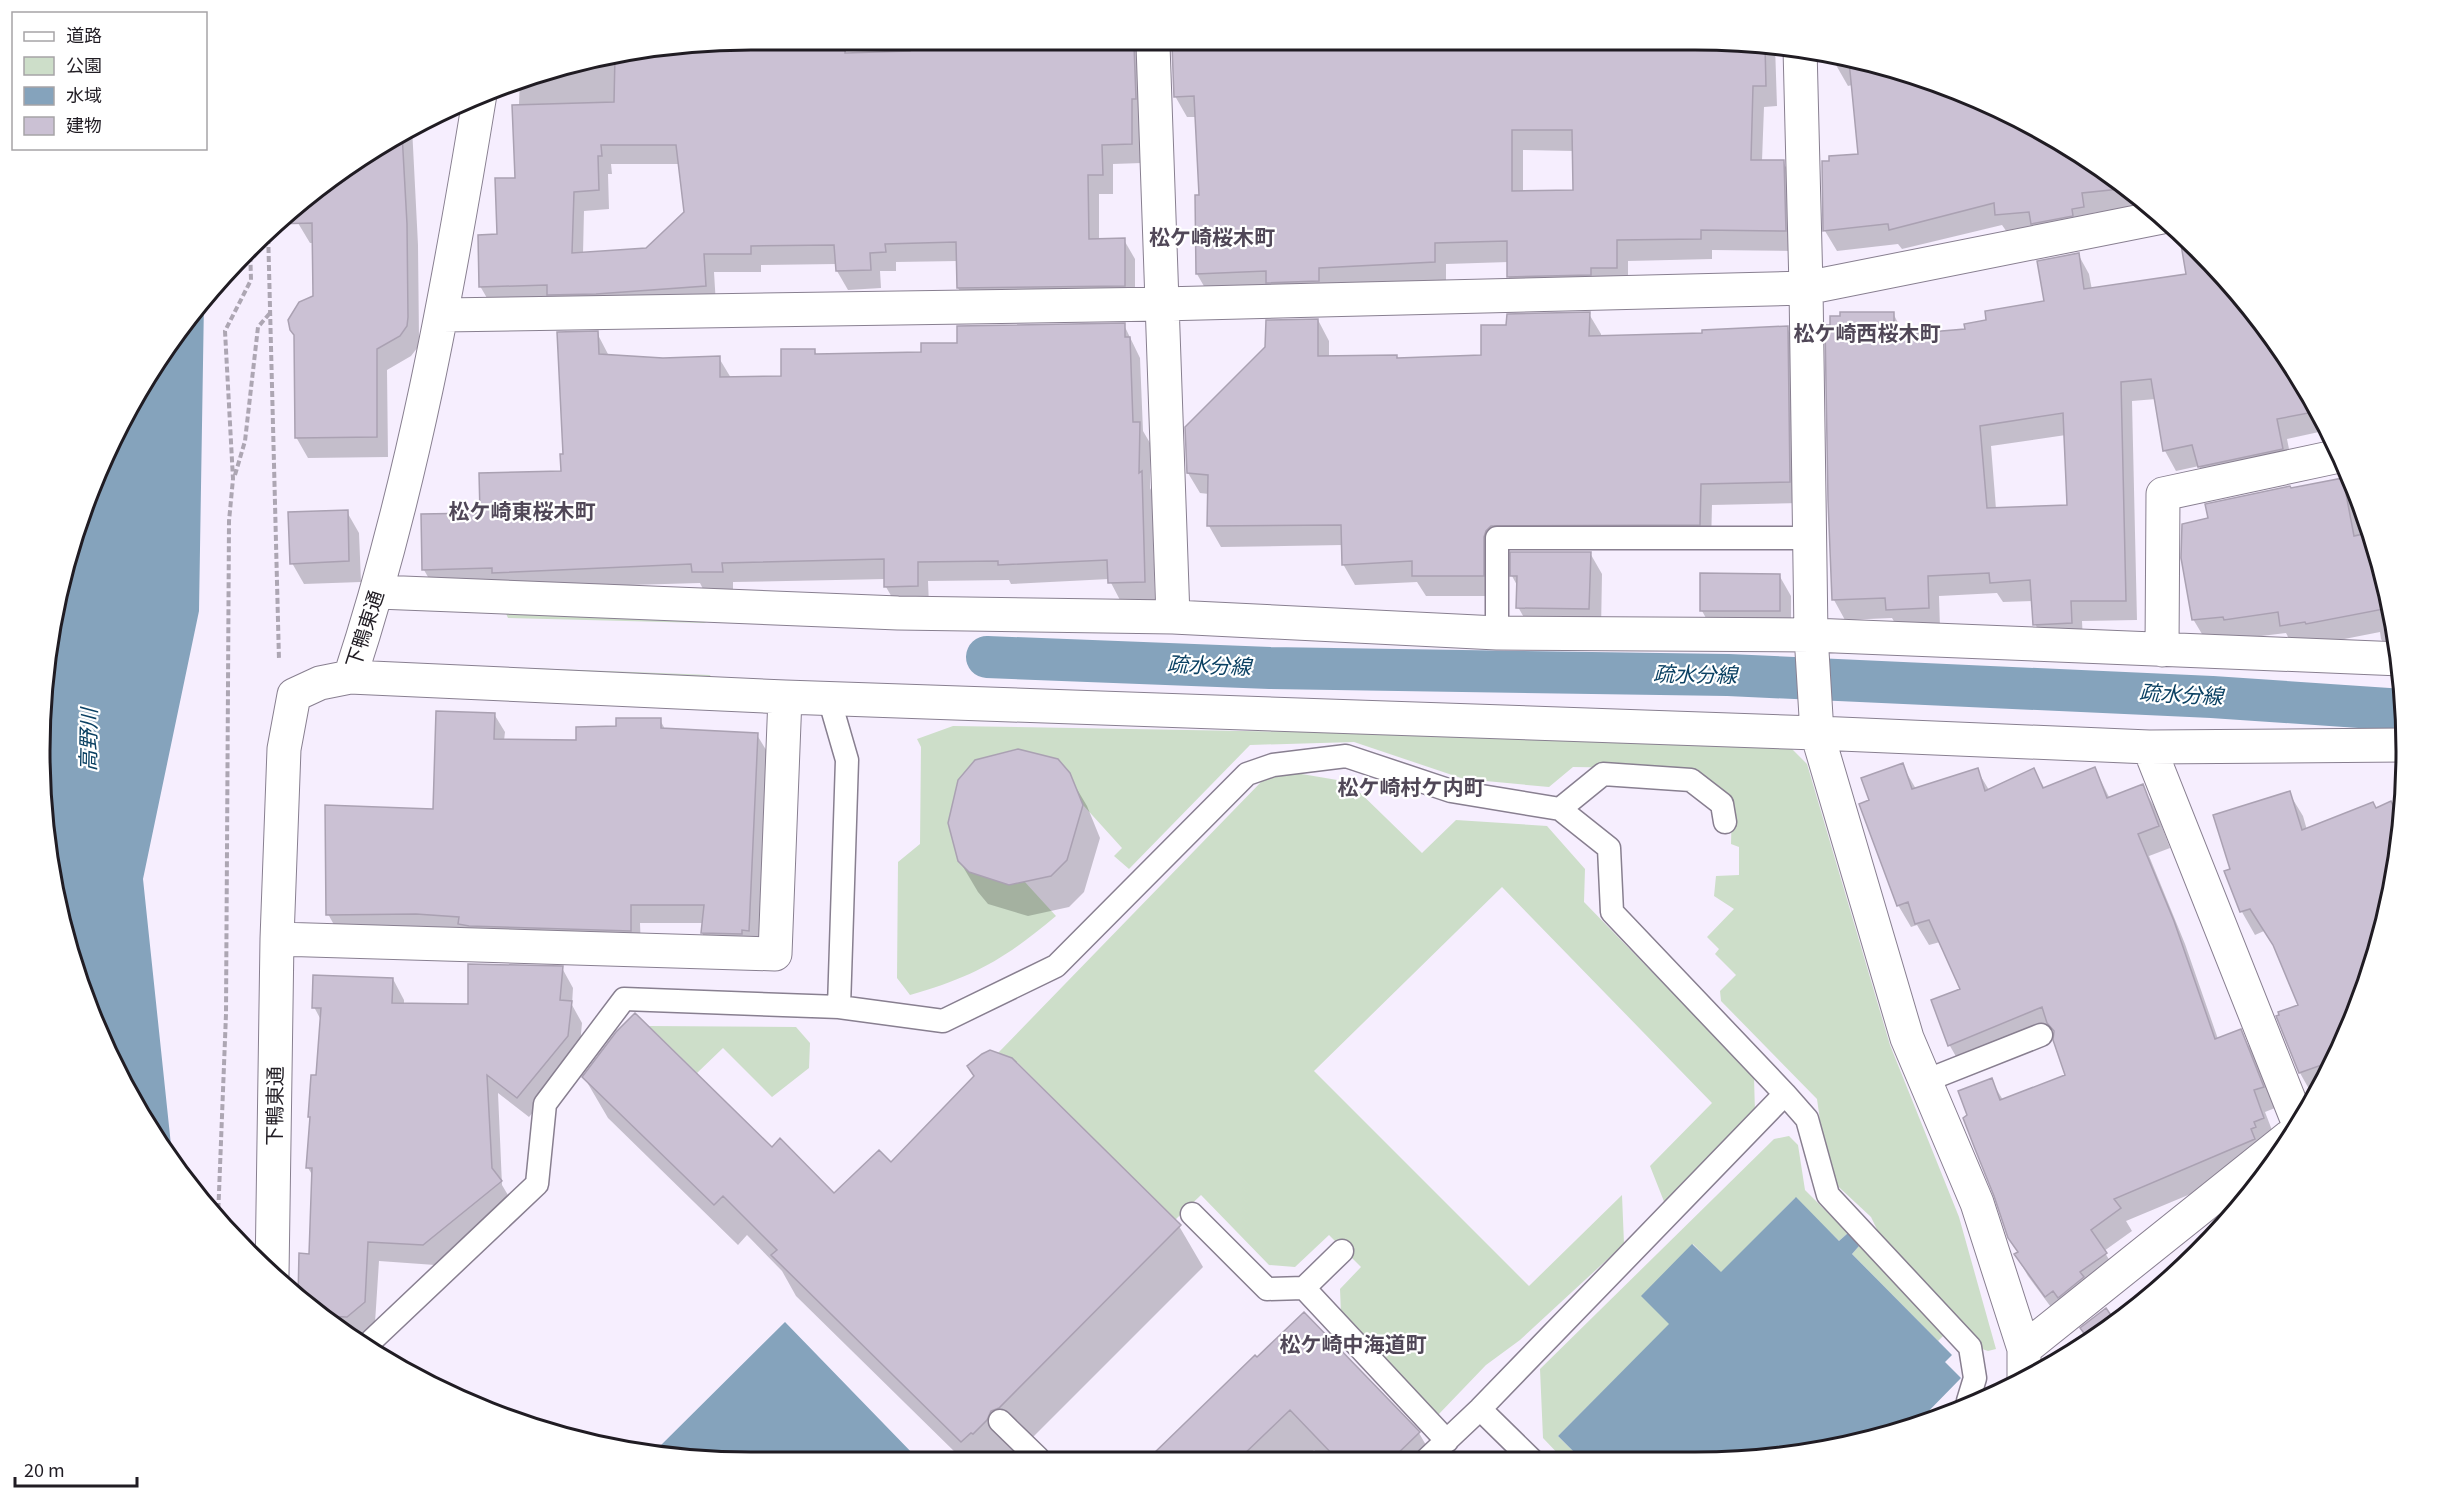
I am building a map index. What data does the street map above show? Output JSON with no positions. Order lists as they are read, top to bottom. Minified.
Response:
{"streets":{"street":["下鴨東通"]},"districts":["松ケ崎桜木町","松ケ崎西桜木町","松ケ崎東桜木町","松ケ崎村ケ内町","松ケ崎中海道町"],"water":["疏水分線","高野川"],"legend":["道路","公園","水域","建物"],"scale_bar":"20 m"}
